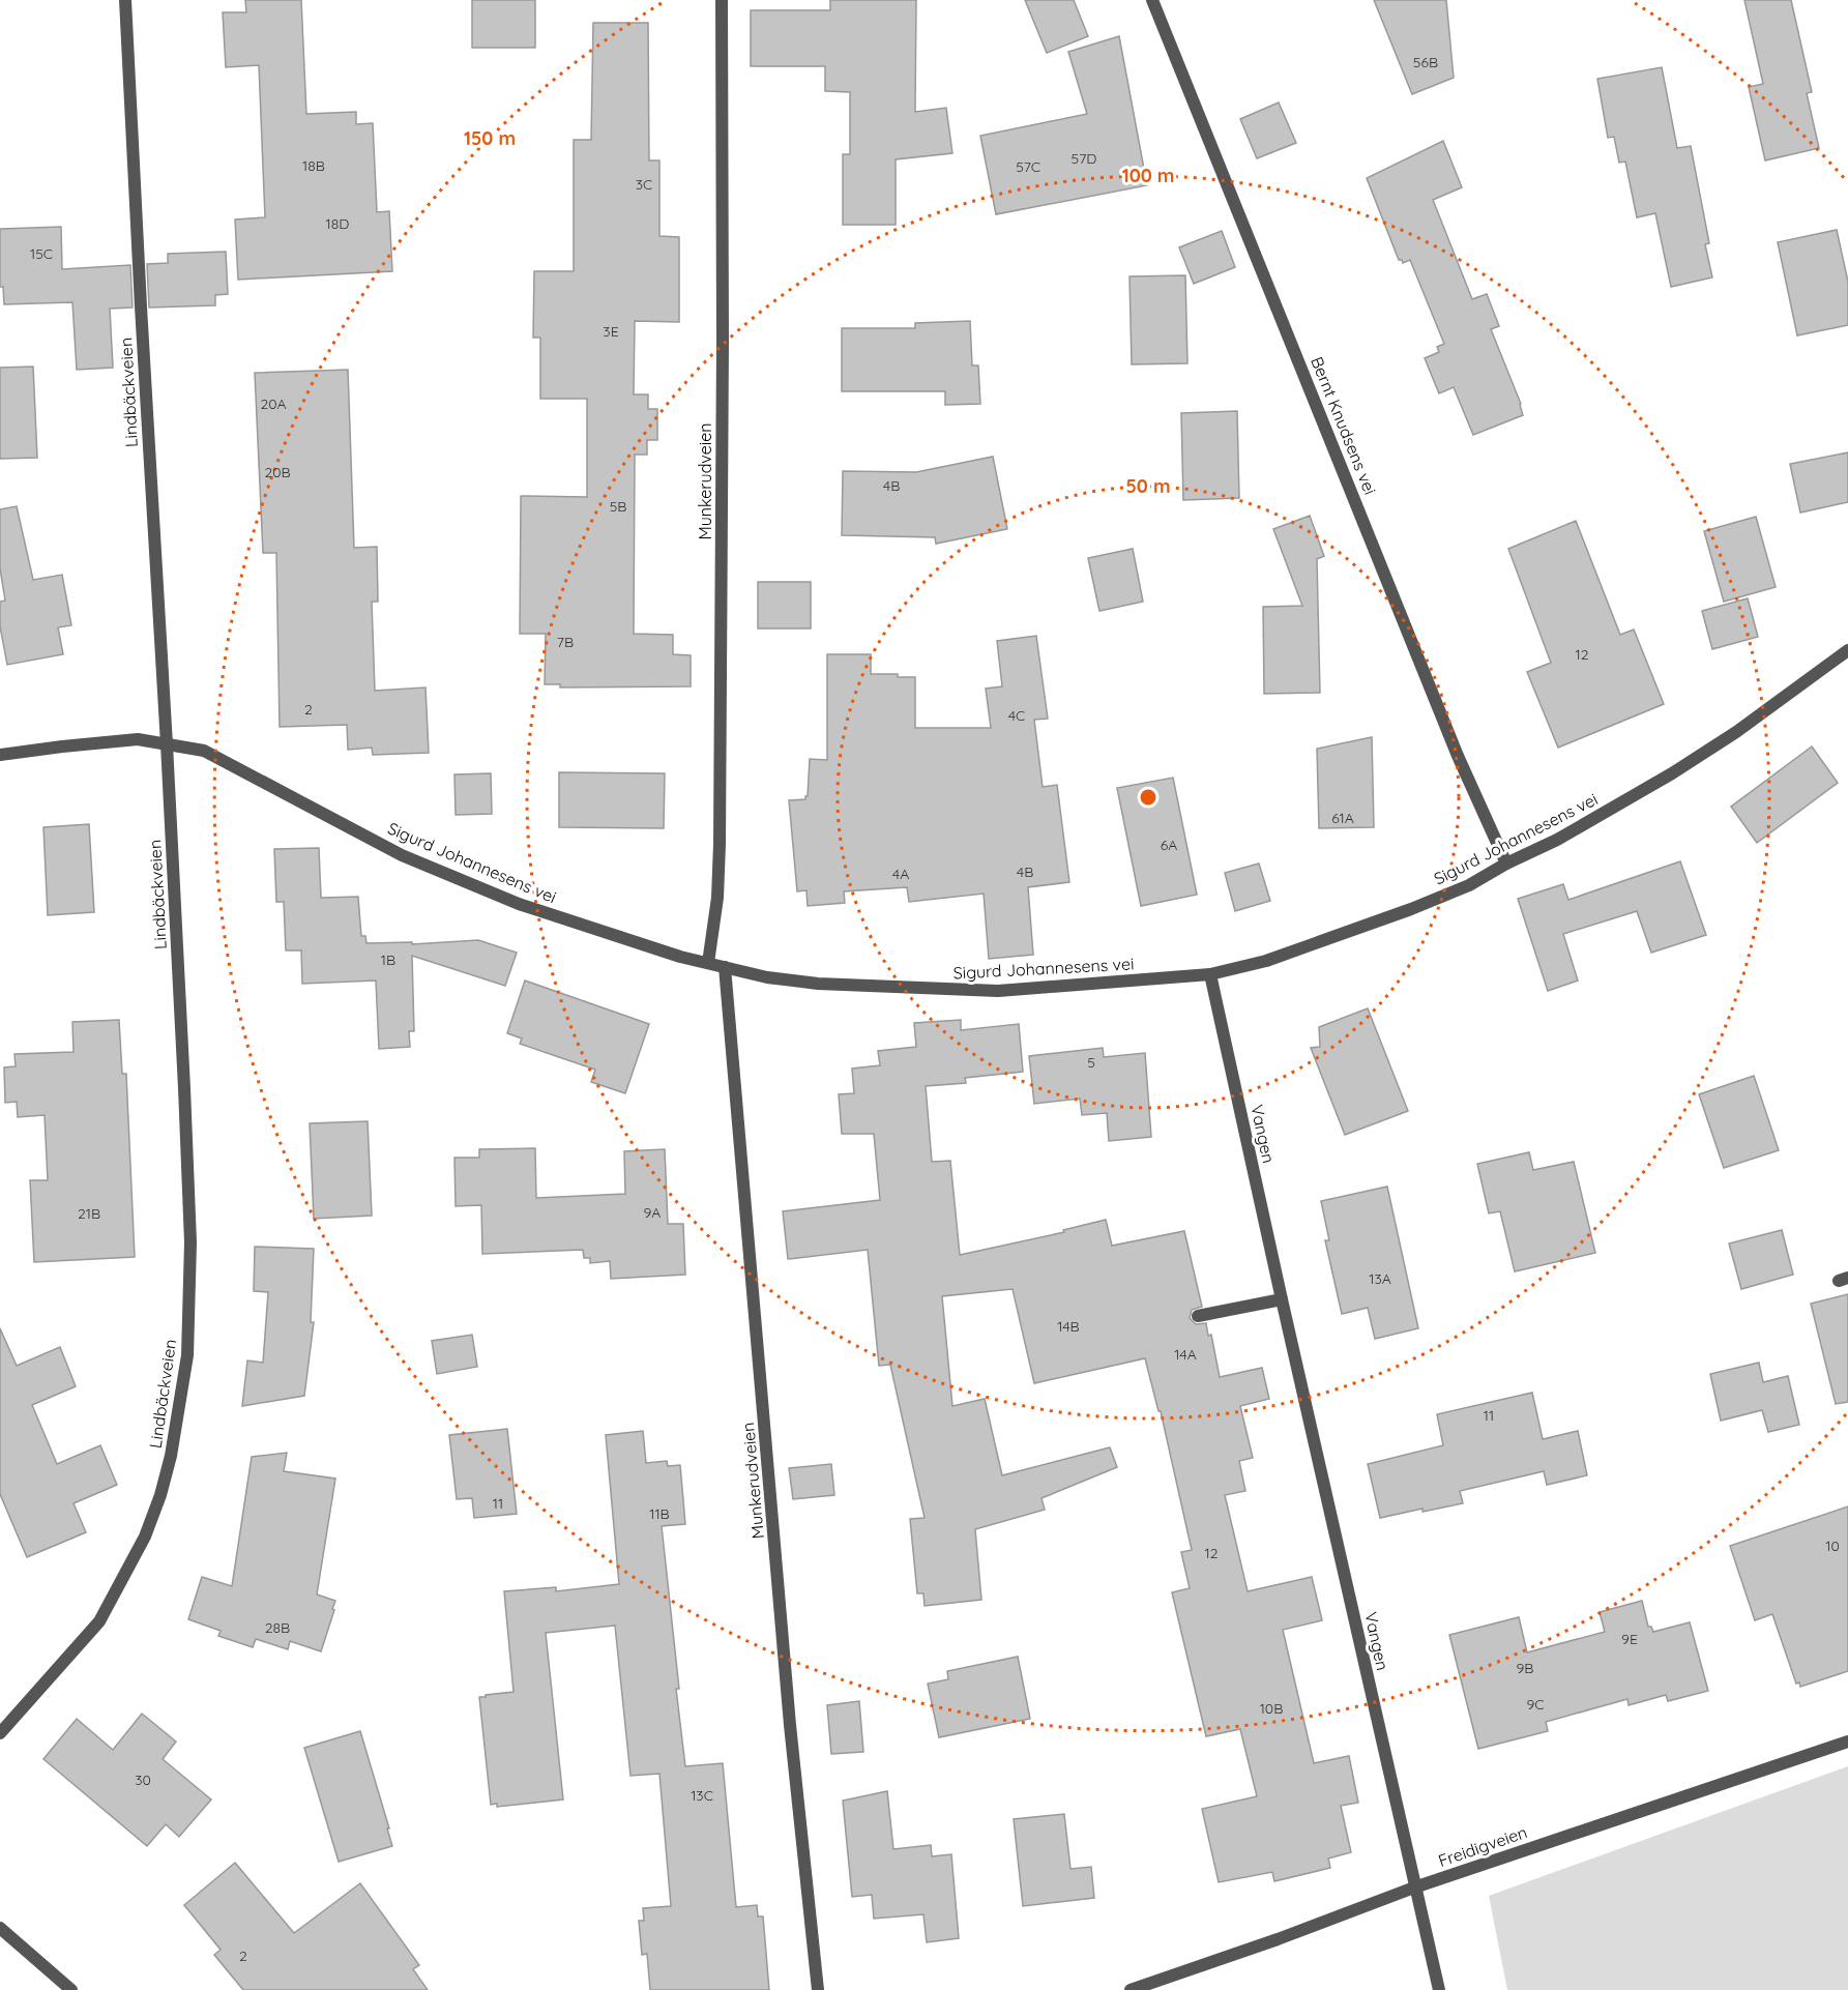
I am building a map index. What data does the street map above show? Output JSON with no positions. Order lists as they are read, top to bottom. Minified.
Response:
{"streets":{"street":["Lindbäckveien","Bernt Knudsens vei","Munkerudveien","Sigurd Johannesens vei","Vangen","Freidigveien"]},"crossings":[["Lindbäckveien","Sigurd Johannesens vei"],["Bernt Knudsens vei","Sigurd Johannesens vei"],["Munkerudveien","Sigurd Johannesens vei"],["Sigurd Johannesens vei","Vangen"],["Vangen","Freidigveien"]],"house_numbers":["56B","57D","18B","57C","3C","18D","15C","3E","20A","20B","4B","5B","7B","12","2","4C","61A","6A","4B","4A","1B","5","9A","21B","13A","14B","14A","11","11","11B","10","12","28B","9E","9B","9C","10B","30","13C","2"],"rings":["150 m","100 m","50 m"]}
